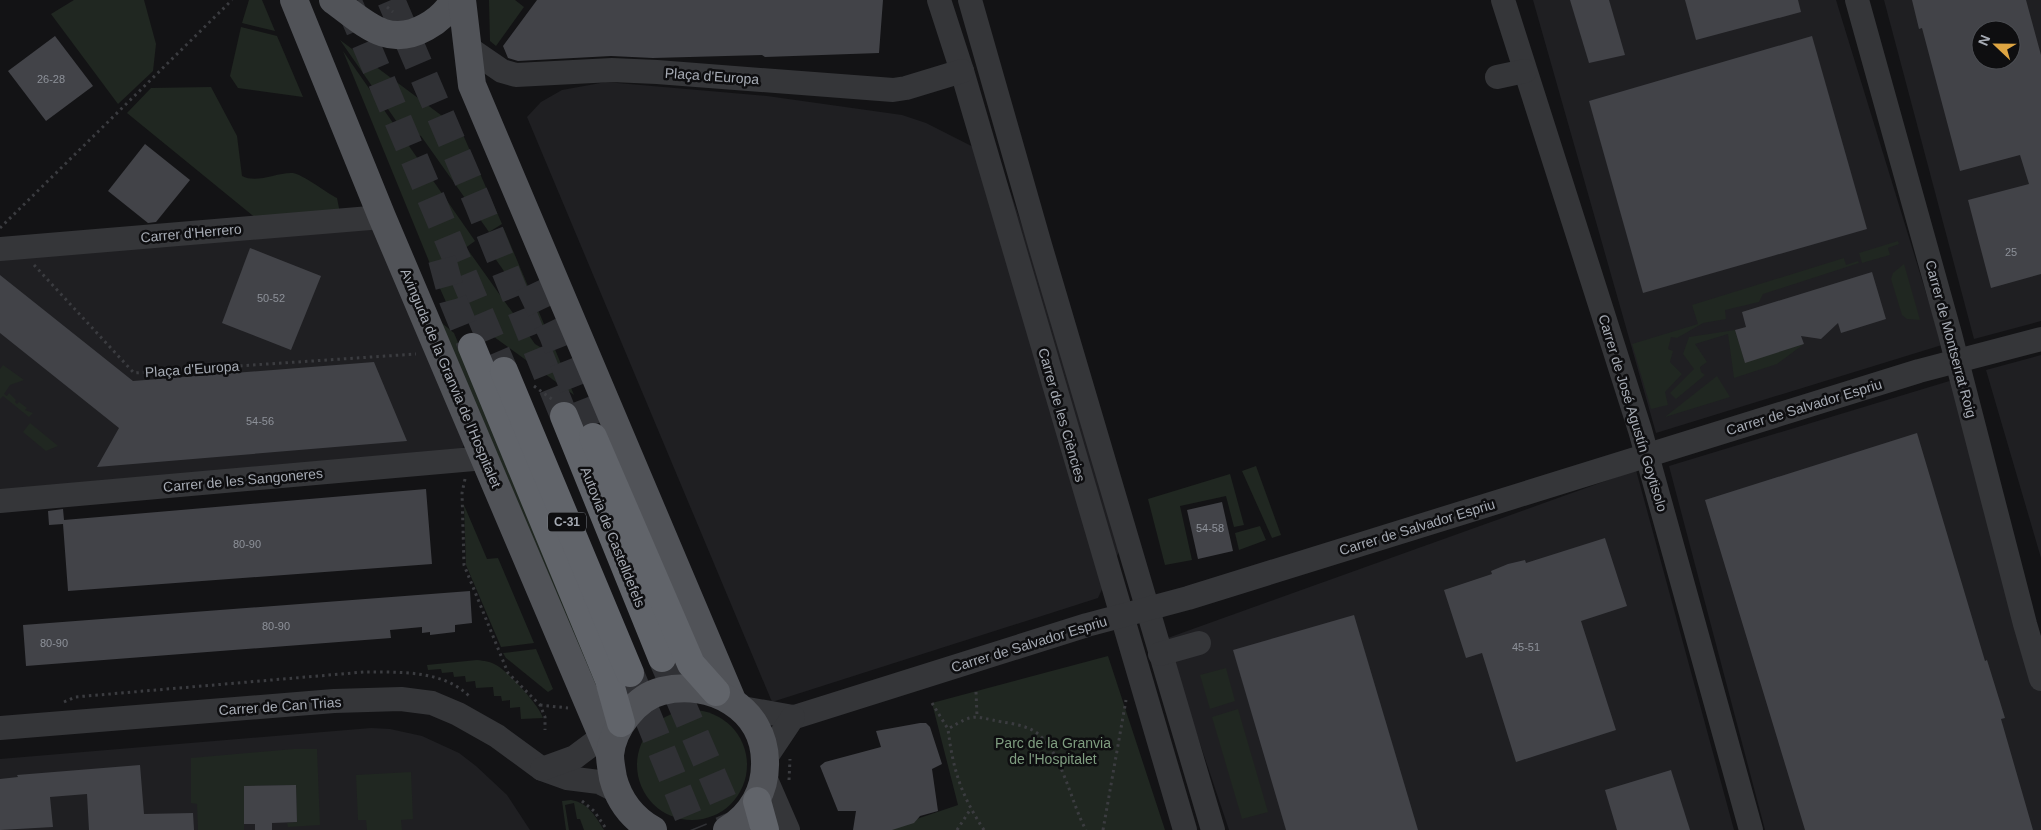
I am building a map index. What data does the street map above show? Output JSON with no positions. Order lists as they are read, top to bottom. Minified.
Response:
{"streets":{"highway":["C-31","Autovia de Castelldefels"],"main road":["Avinguda de la Granvia de l'Hospitalet"],"street":["Plaça d'Europa","Carrer d'Herrero","Carrer de Montserrat Roig","Carrer de Salvador Espriu","Carrer de José Agustín Goytisolo","Carrer de les Ciències","Carrer de les Sangoneres","Carrer de Can Trias"]},"crossings":[["Plaça d'Europa","Carrer d'Herrero"],["Plaça d'Europa","Carrer de les Ciències"],["Carrer d'Herrero","Avinguda de la Granvia de l'Hospitalet"],["Carrer de Montserrat Roig","Carrer de Salvador Espriu"],["Avinguda de la Granvia de l'Hospitalet","Carrer de les Sangoneres"],["Avinguda de la Granvia de l'Hospitalet","Carrer de Can Trias"],["Carrer de Salvador Espriu","Carrer de José Agustín Goytisolo"],["Carrer de Salvador Espriu","Carrer de les Ciències"]],"parks":["Parc de la Granvia de l'Hospitalet"],"house_numbers":["26-28","25","50-52","54-56","54-58","80-90","80-90","80-90","45-51"],"north":"left"}
